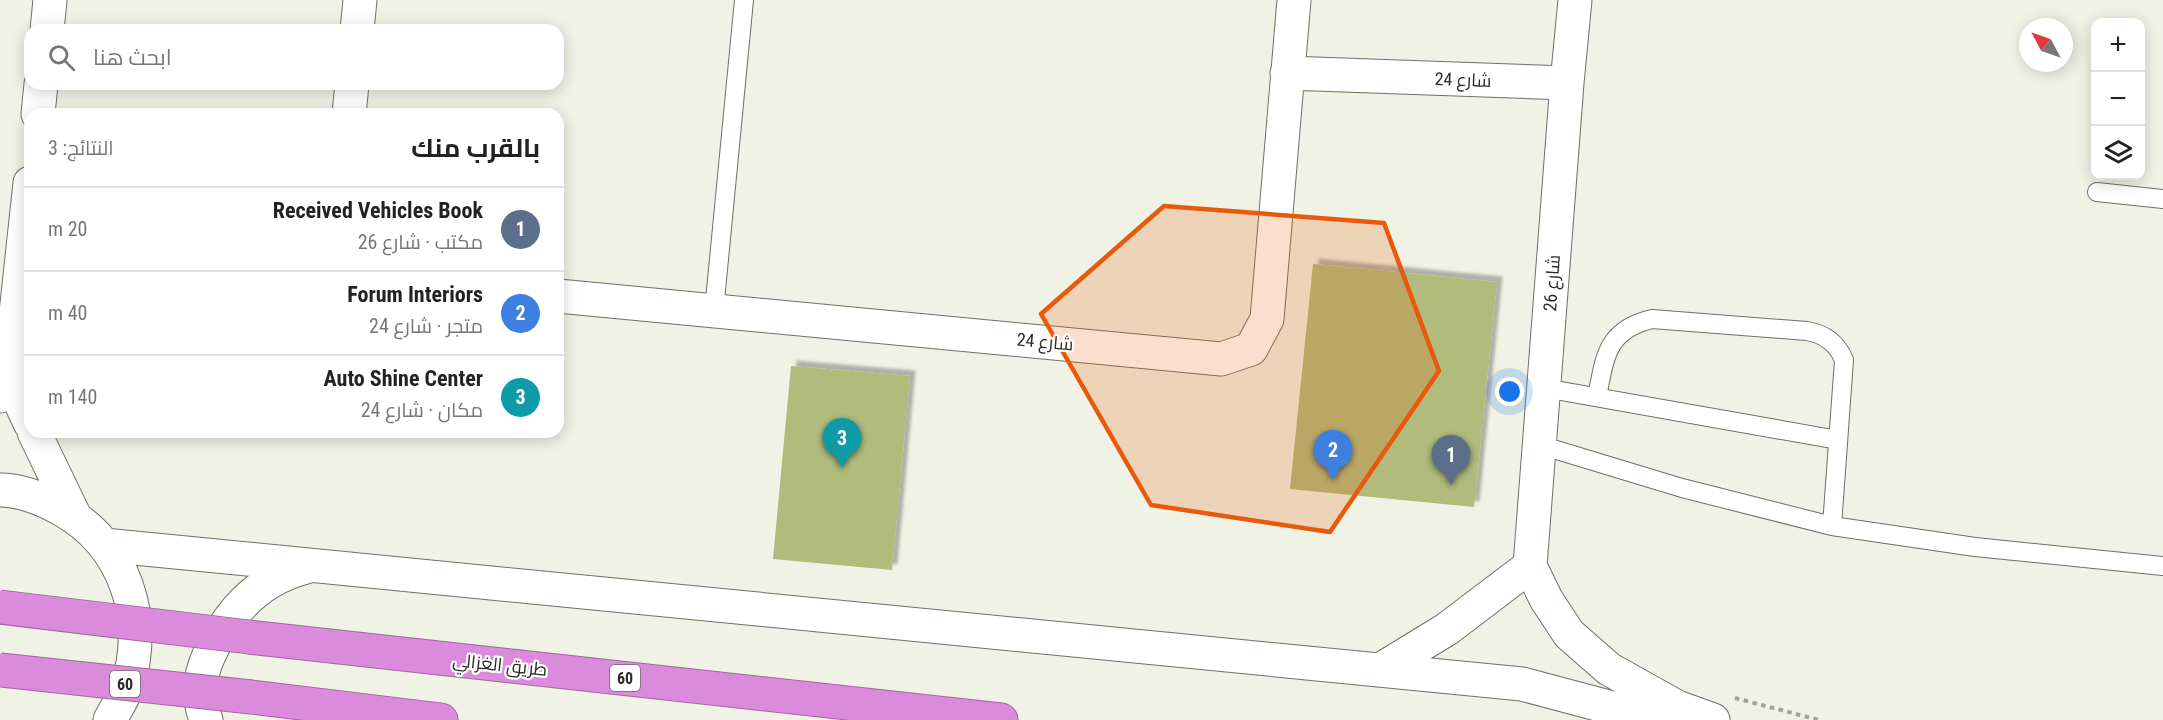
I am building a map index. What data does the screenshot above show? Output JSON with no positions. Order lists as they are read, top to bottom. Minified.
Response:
{"streets":{"highway":["طريق الغزالي","60"],"street":["شارع 24","شارع 26"]},"crossings":[["شارع 24","شارع 26"]],"north":"top left","page":{"map_buttons":["+","−"],"search":"ابحث هنا","heading":["بالقرب منك","النتائج: 3"],"list":[{"mark":"1","name":"Received Vehicles Book","note":"مكتب · شارع 26","value":"20 m"},{"mark":"2","name":"Forum Interiors","note":"متجر · شارع 24","value":"40 m"},{"mark":"3","name":"Auto Shine Center","note":"مكان · شارع 24","value":"140 m"}],"pins":["3","2","1"]}}
